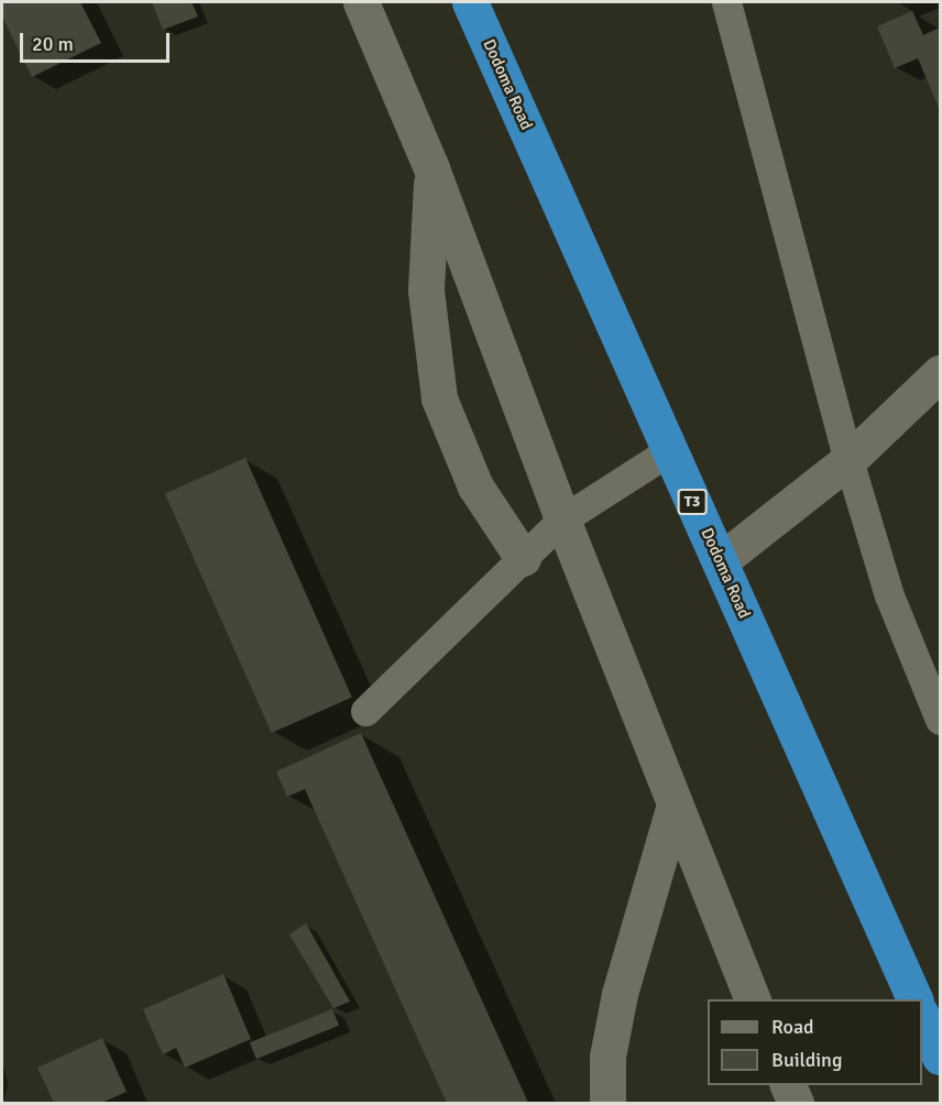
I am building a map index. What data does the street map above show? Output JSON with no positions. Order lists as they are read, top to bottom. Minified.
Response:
{"streets":{"highway":["Dodoma Road","T3"]},"legend":["Road","Building"],"scale_bar":"20 m"}
